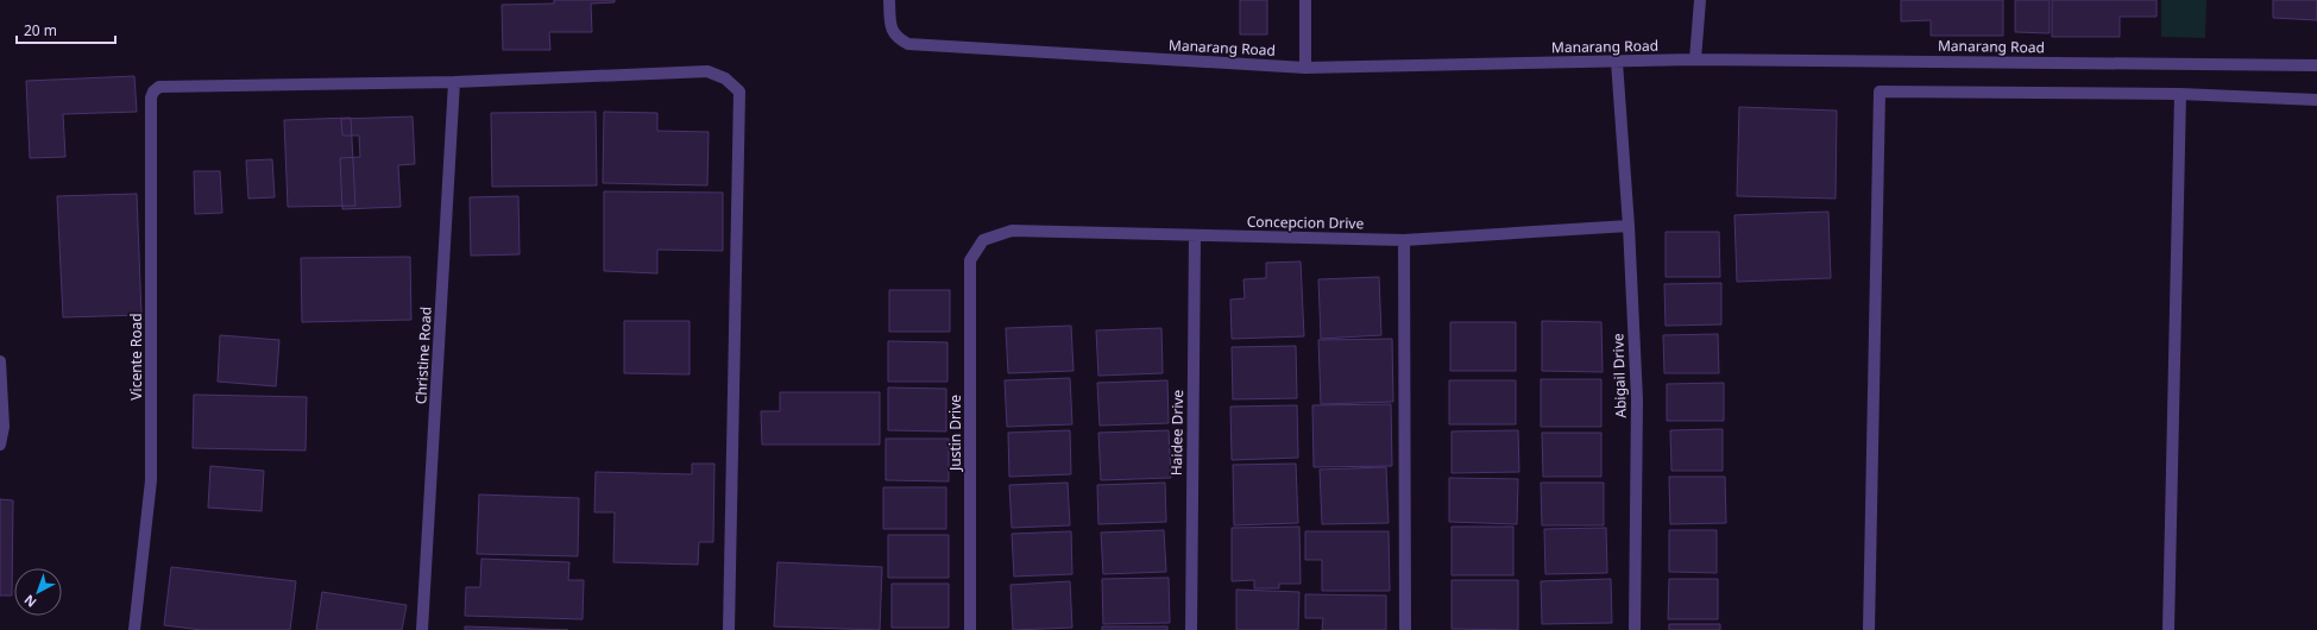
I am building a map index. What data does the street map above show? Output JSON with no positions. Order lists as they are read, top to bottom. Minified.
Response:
{"streets":{"street":["Manarang Road","Concepcion Drive","Christine Road","Vicente Road","Abigail Drive","Justin Drive","Haidee Drive"]},"crossings":[["Manarang Road","Abigail Drive"],["Concepcion Drive","Abigail Drive"],["Concepcion Drive","Justin Drive"],["Concepcion Drive","Haidee Drive"],["Christine Road","Vicente Road"]],"scale_bar":"20 m","north":"bottom left"}
